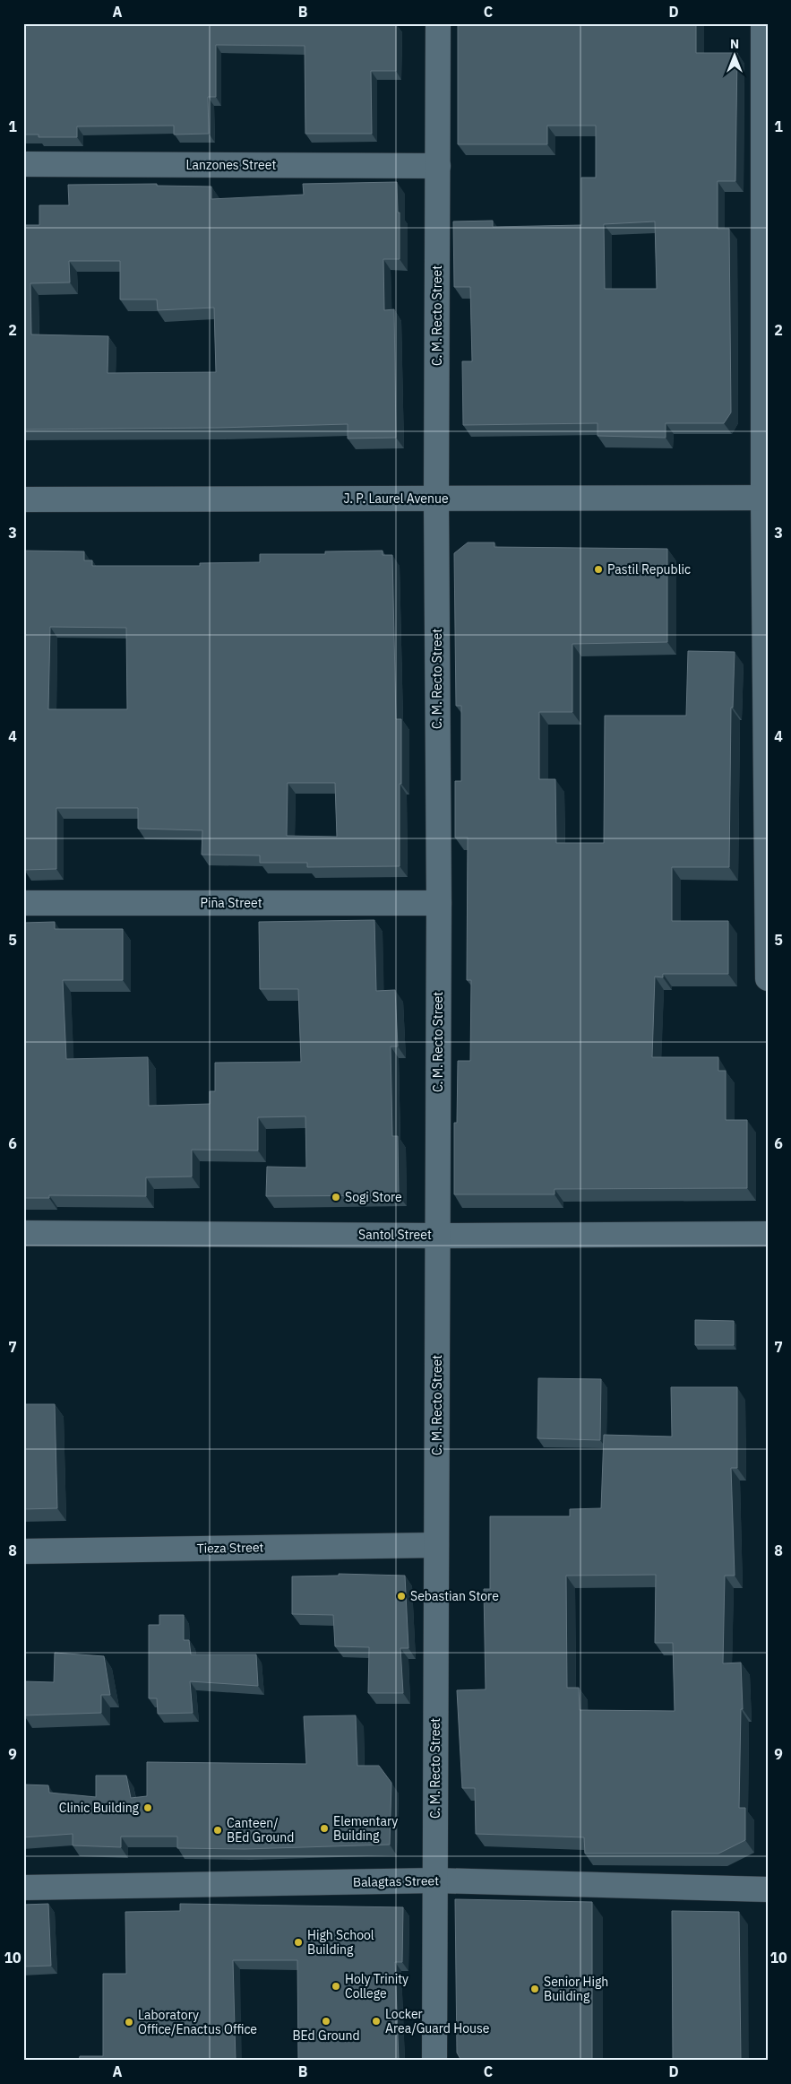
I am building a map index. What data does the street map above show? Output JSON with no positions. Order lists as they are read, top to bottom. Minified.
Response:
{"streets":{"street":["Lanzones Street","C. M. Recto Street","J. P. Laurel Avenue","Piña Street","Santol Street","Tieza Street","Balagtas Street"]},"crossings":[["Lanzones Street","C. M. Recto Street"],["C. M. Recto Street","J. P. Laurel Avenue"],["C. M. Recto Street","Piña Street"],["C. M. Recto Street","Santol Street"],["C. M. Recto Street","Tieza Street"],["C. M. Recto Street","Balagtas Street"]],"places":["Pastil Republic","Sogi Store","Sebastian Store","Clinic Building","Elementary Building","Canteen/ BEd Ground","High School Building","Holy Trinity College","Senior High Building","BEd Ground","Locker Area/Guard House","Laboratory Office/Enactus Office"],"north":"top","grid":{"columns":["A","B","C","D"],"rows":["1","2","3","4","5","6","7","8","9","10"]}}
